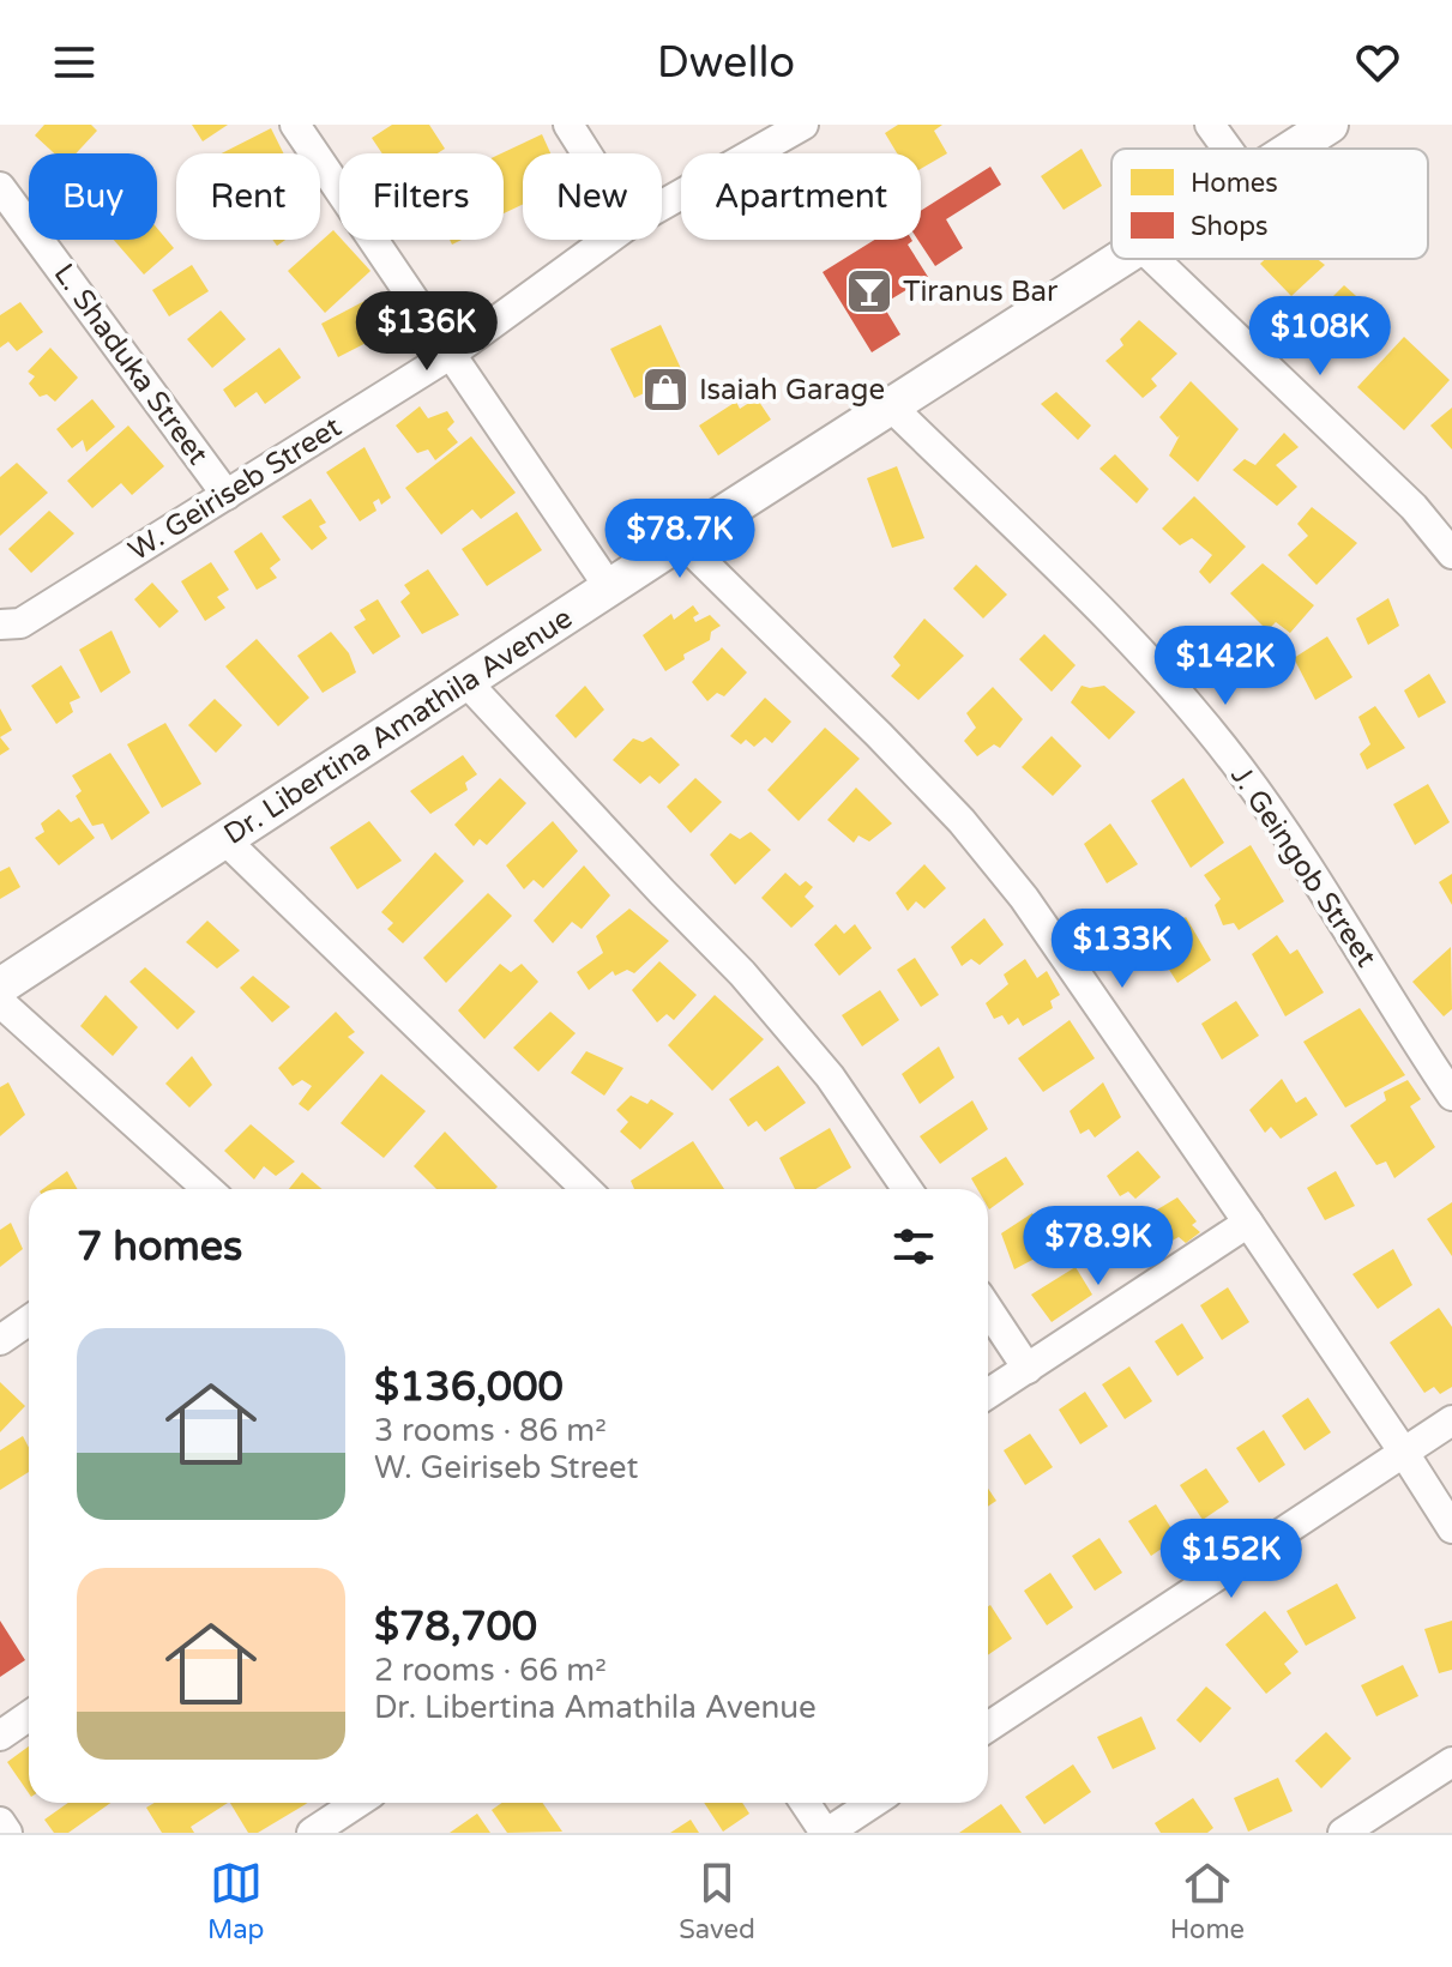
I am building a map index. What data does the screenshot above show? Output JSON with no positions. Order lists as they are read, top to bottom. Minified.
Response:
{"streets":{"street":["L. Shaduka Street","W. Geiriseb Street","Dr. Libertina Amathila Avenue","J. Geingob Street"]},"crossings":[["L. Shaduka Street","W. Geiriseb Street"],["Dr. Libertina Amathila Avenue","J. Geingob Street"]],"places":{"bar":["Tiranus Bar"],"shop":["Isaiah Garage"]},"legend":["Homes","Shops"],"page":{"header":"Dwello","chip":["Buy","Rent","Filters","New","Apartment"],"price":["$136K","$108K","$78.7K","$142K","$133K","$78.9K","$152K"],"heading":"7 homes","list":[{"name":"$136,000","note":"3 rooms · 86 m² · W. Geiriseb Street"},{"name":"$78,700","note":"2 rooms · 66 m² · Dr. Libertina Amathila Avenue"}],"tabs":["Map","Saved","Home"]}}
